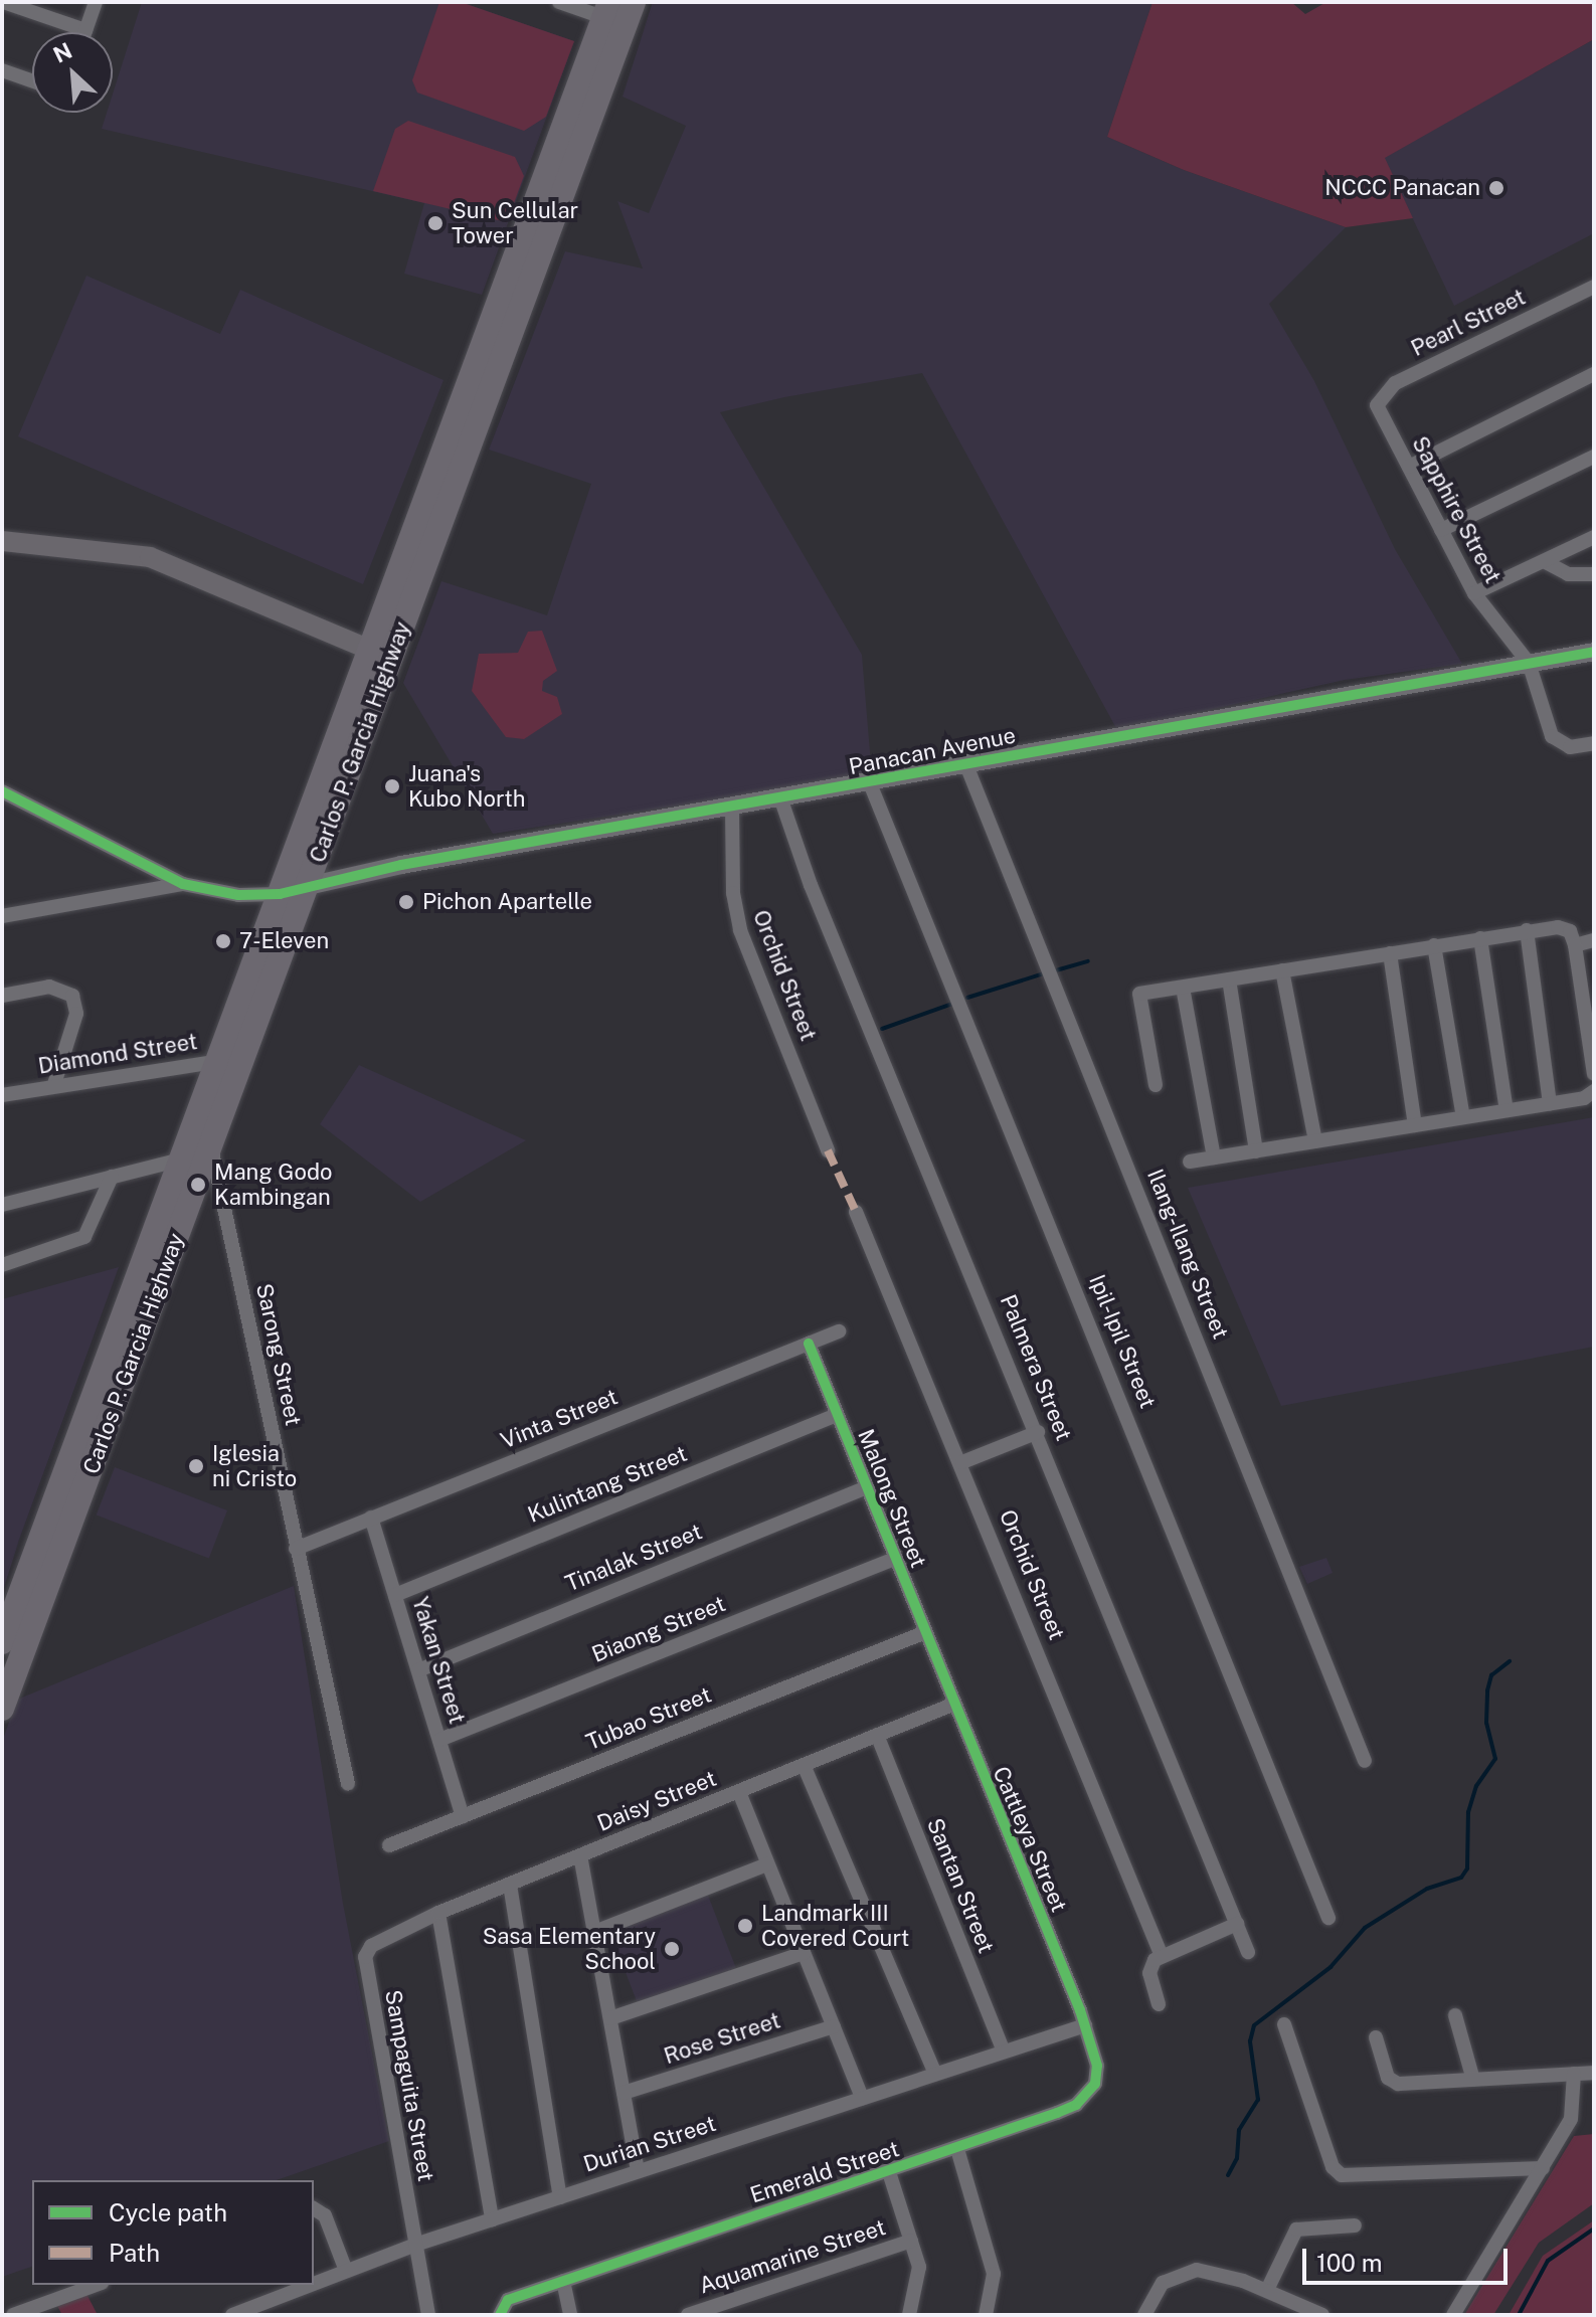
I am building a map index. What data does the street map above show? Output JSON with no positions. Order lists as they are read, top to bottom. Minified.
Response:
{"streets":{"highway":["Carlos P. Garcia Highway"],"street":["Pearl Street","Sapphire Street","Panacan Avenue","Orchid Street","Diamond Street","Ilang-Ilang Street","Ipil-Ipil Street","Sarong Street","Palmera Street","Vinta Street","Kulintang Street","Malong Street","Tinalak Street","Biaong Street","Yakan Street","Tubao Street","Daisy Street","Cattleya Street","Santan Street","Rose Street","Sampaguita Street","Durian Street","Emerald Street","Aquamarine Street"]},"crossings":[["Pearl Street","Sapphire Street"],["Sapphire Street","Panacan Avenue"],["Carlos P. Garcia Highway","Panacan Avenue"],["Carlos P. Garcia Highway","Diamond Street"],["Carlos P. Garcia Highway","Sarong Street"],["Panacan Avenue","Orchid Street"],["Panacan Avenue","Ilang-Ilang Street"],["Panacan Avenue","Ipil-Ipil Street"],["Panacan Avenue","Palmera Street"],["Sarong Street","Vinta Street"],["Vinta Street","Malong Street"],["Vinta Street","Yakan Street"],["Kulintang Street","Malong Street"],["Kulintang Street","Yakan Street"],["Malong Street","Tinalak Street"],["Malong Street","Biaong Street"],["Malong Street","Tubao Street"],["Malong Street","Cattleya Street"],["Tinalak Street","Yakan Street"],["Biaong Street","Yakan Street"],["Yakan Street","Tubao Street"],["Daisy Street","Cattleya Street"],["Daisy Street","Santan Street"],["Daisy Street","Sampaguita Street"],["Cattleya Street","Durian Street"],["Cattleya Street","Emerald Street"],["Santan Street","Durian Street"],["Sampaguita Street","Durian Street"],["Durian Street","Emerald Street"]],"places":["NCCC Panacan","Sun Cellular Tower","Juana's Kubo North","Pichon Apartelle","7-Eleven","Mang Godo Kambingan","Iglesia ni Cristo","Landmark III Covered Court","Sasa Elementary School"],"legend":["Cycle path","Path"],"scale_bar":"100 m","north":"top left"}
